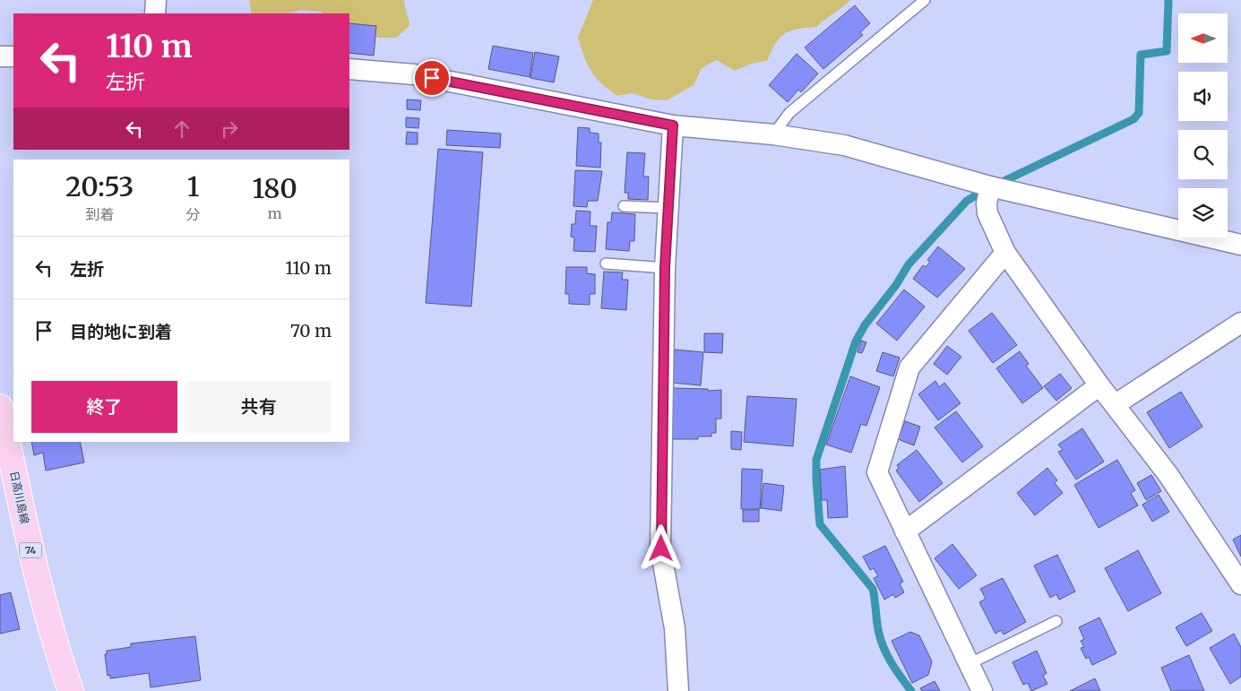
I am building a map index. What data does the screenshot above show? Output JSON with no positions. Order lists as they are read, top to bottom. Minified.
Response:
{"streets":{"main road":["日高川島線","74"]},"north":"left","page":{"turn":["110 m","左折"],"eta":["20:53","到着","1","分","180","m"],"list":[{"name":"左折","value":"110 m"},{"name":"目的地に到着","value":"70 m"}],"buttons":["終了","共有"]}}
